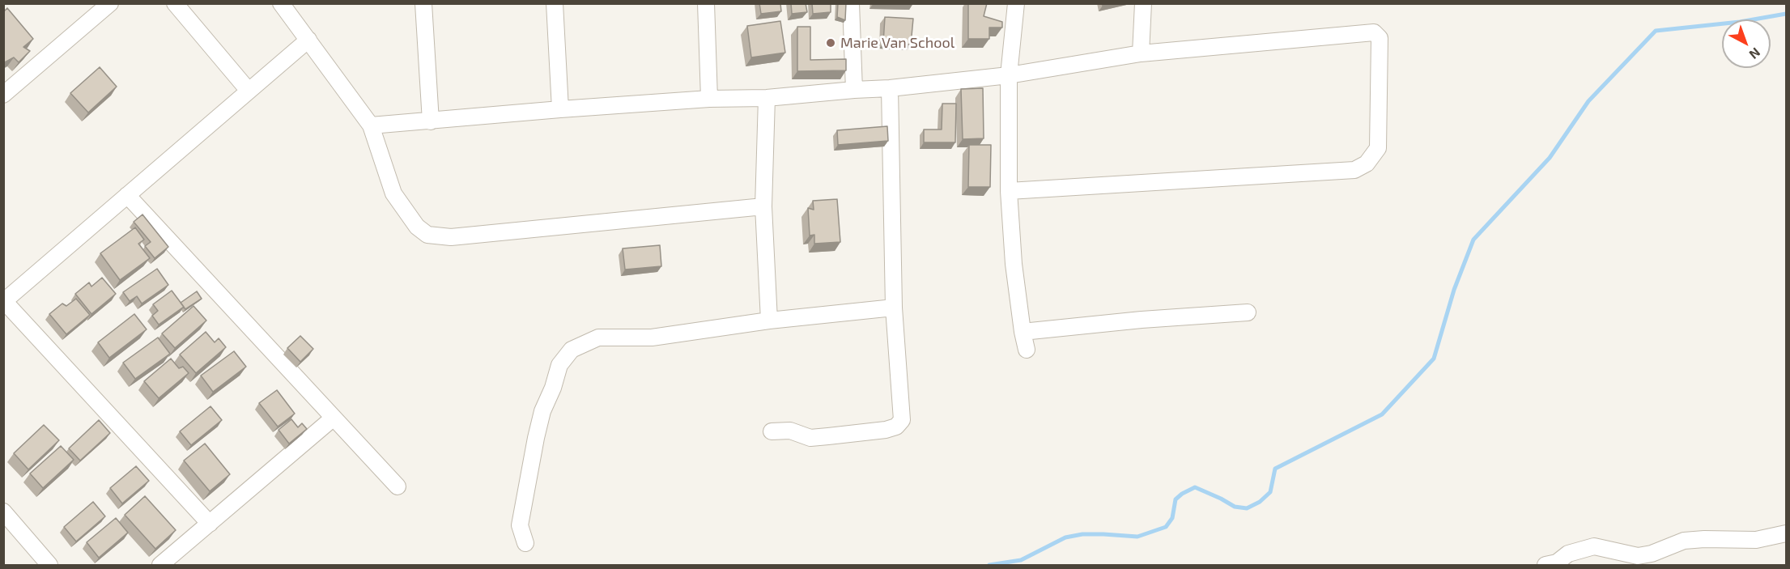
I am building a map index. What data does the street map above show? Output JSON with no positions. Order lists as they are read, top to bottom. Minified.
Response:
{"places":["Marie Van School"],"north":"bottom right"}
